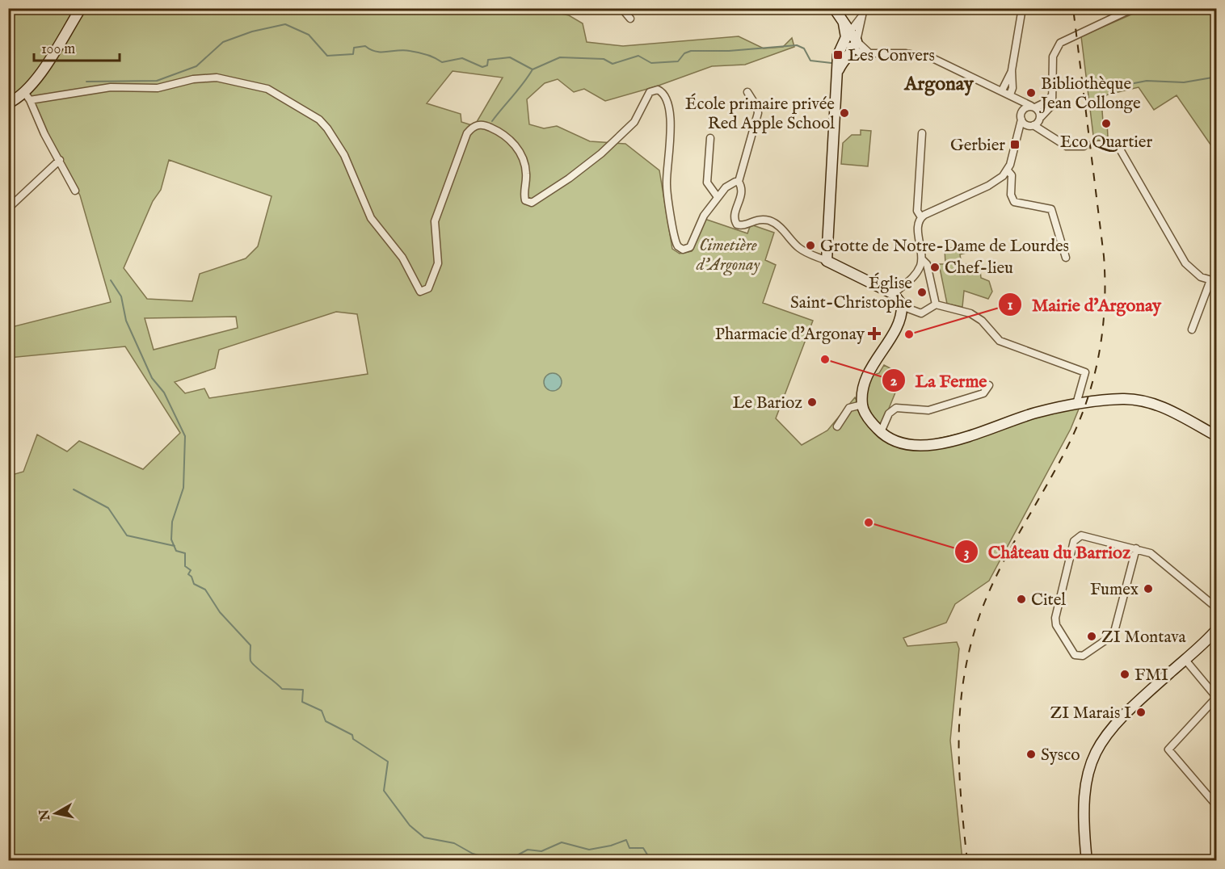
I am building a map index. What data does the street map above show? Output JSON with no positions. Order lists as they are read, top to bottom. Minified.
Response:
{"districts":["Argonay"],"parks":["Cimetière d'Argonay"],"places":{"transit":["Les Convers","Gerbier"],"other":["Bibliothèque Jean Collonge","École primaire privée Red Apple School","Eco Quartier","Grotte de Notre-Dame de Lourdes","Chef-lieu","Église Saint-Christophe","Mairie d'Argonay","La Ferme","Le Barioz","Château du Barrioz","Fumex","Citel","ZI Montava","FMI","ZI Marais I","Sysco"],"health":["Pharmacie d'Argonay"]},"scale_bar":"100 m","north":"left"}
